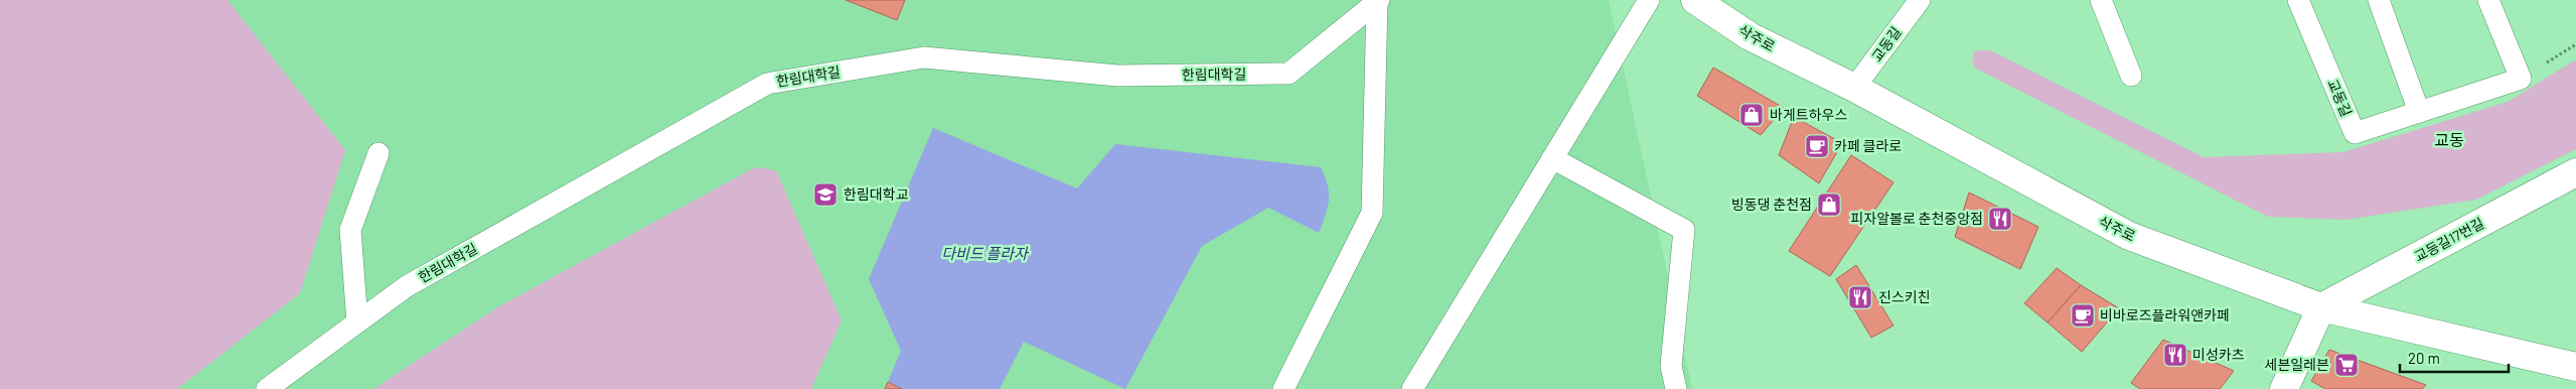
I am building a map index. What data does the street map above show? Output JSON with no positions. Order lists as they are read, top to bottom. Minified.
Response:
{"streets":{"street":["삭주로","교동길17번길"],"lane":["교동길","한림대학길"]},"crossings":[["삭주로","교동길"],["삭주로","교동길17번길"]],"districts":["교동"],"water":["다비드 플라자"],"places":{"shop":["바게트하우스","빙동댕 춘천점"],"cafe":["카페 클라로","비바로즈플라워앤카페"],"school or university":["한림대학교"],"restaurant":["피자알볼로 춘천중앙점","진스키친","미성카츠"],"supermarket":["세븐일레븐"]},"scale_bar":"20 m"}
